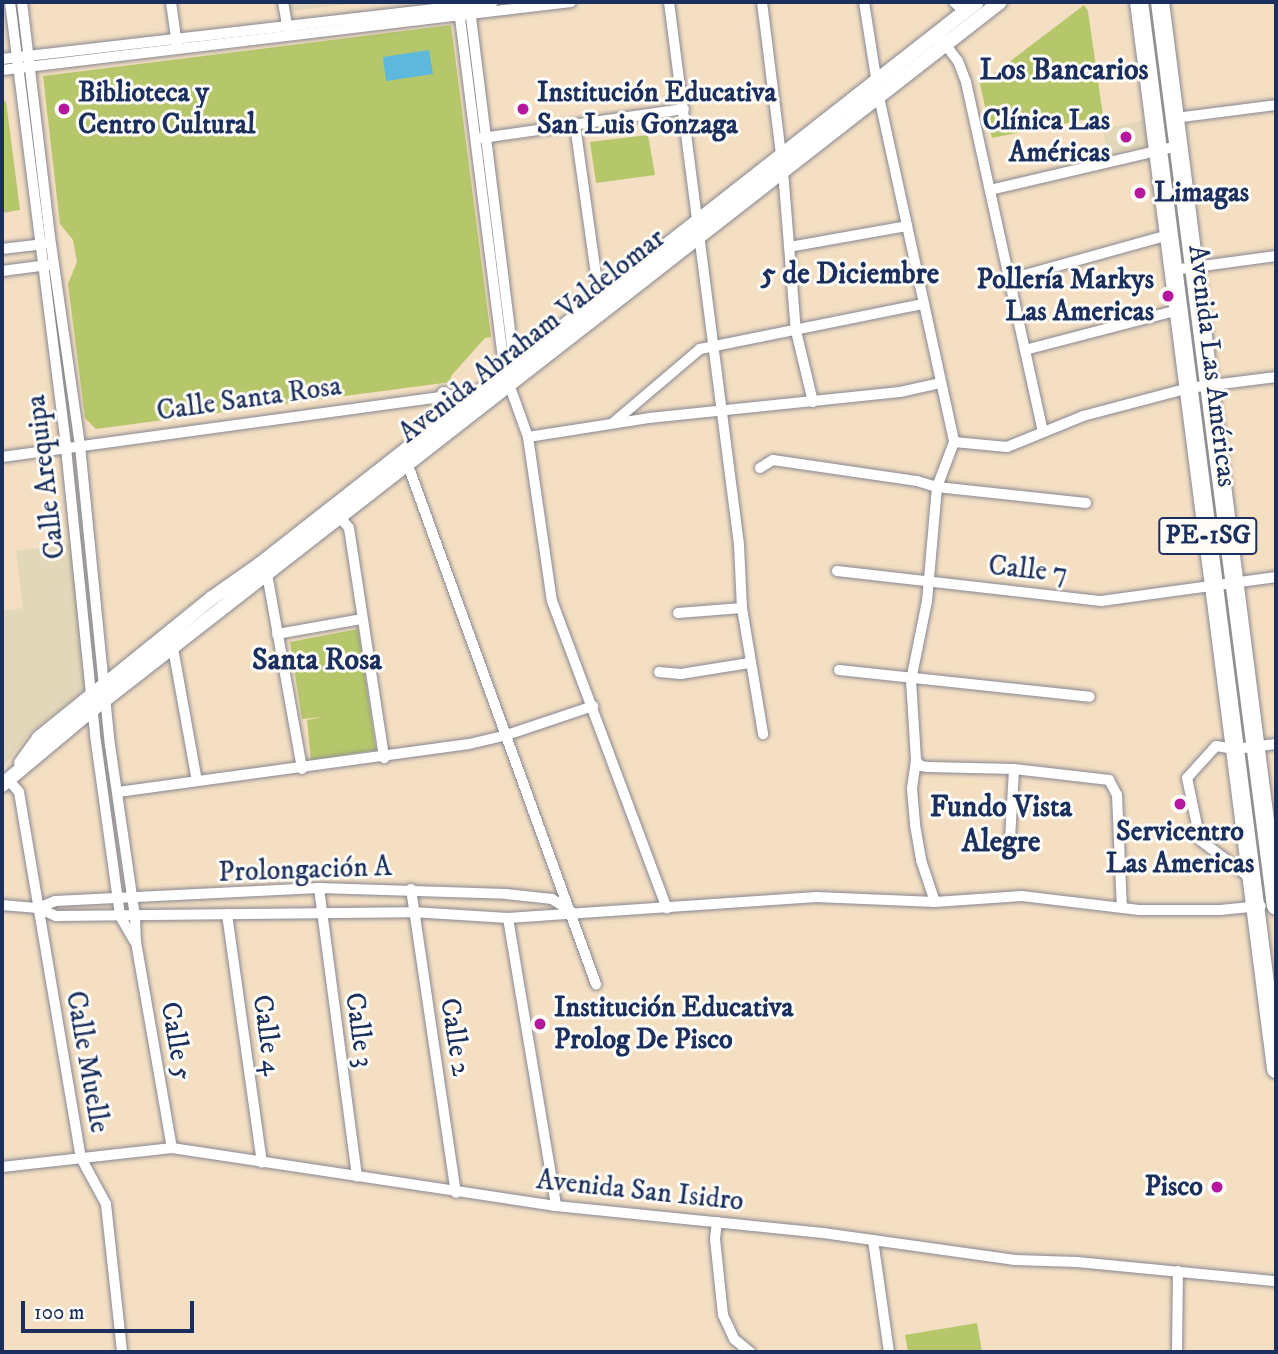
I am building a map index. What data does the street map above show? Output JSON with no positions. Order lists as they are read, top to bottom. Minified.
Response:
{"streets":{"main road":["Avenida Las Américas","PE-1SG"],"street":["Avenida Abraham Valdelomar","Calle Santa Rosa","Calle Arequipa","Calle 7","Prolongación A","Calle 3","Calle 4","Calle 2","Calle 5","Calle Muelle","Avenida San Isidro"]},"crossings":[["Avenida Abraham Valdelomar","Calle Santa Rosa"],["Avenida Abraham Valdelomar","Calle Arequipa"],["Avenida Las Américas","Calle 7"],["Avenida Las Américas","Prolongación A"],["Calle Santa Rosa","Calle Arequipa"],["Calle Arequipa","Prolongación A"],["Calle Arequipa","Calle 5"],["Prolongación A","Calle 3"],["Prolongación A","Calle 4"],["Prolongación A","Calle 2"],["Prolongación A","Calle Muelle"],["Calle 3","Avenida San Isidro"],["Calle 4","Avenida San Isidro"],["Calle 2","Avenida San Isidro"],["Calle 5","Avenida San Isidro"],["Calle Muelle","Avenida San Isidro"]],"districts":["Los Bancarios","5 de Diciembre","Santa Rosa","Fundo Vista Alegre"],"places":["Biblioteca y Centro Cultural","Institución Educativa San Luis Gonzaga","Clínica Las Américas","Limagas","Pollería Markys Las Americas","Servicentro Las Americas","Institución Educativa Prolog De Pisco","Pisco"],"scale_bar":"100 m"}
